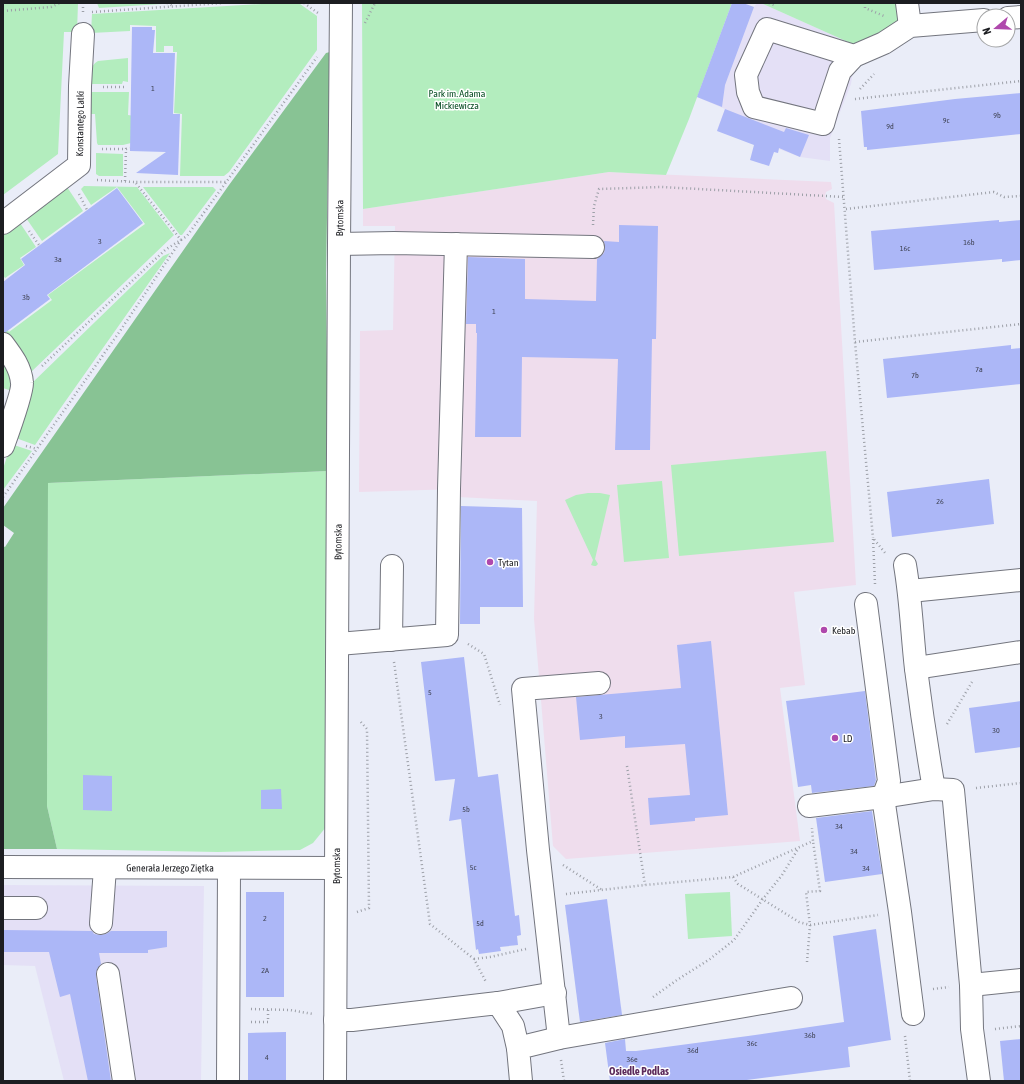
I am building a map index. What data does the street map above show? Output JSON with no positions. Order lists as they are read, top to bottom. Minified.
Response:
{"streets":{"street":["Konstantego Latki","Bytomska","Generała Jerzego Ziętka"]},"crossings":[["Bytomska","Generała Jerzego Ziętka"]],"districts":["Osiedle Podlas"],"parks":["Park im. Adama Mickiewicza"],"places":["Tytan","Kebab","LD"],"house_numbers":["1","9b","9c","9d","3","16b","16c","3a","3b","1","7a","7b","26","5","3","30","5b","34","34","5c","34","2","5d","2A","36b","36c","36d","4","36e"],"north":"left"}
